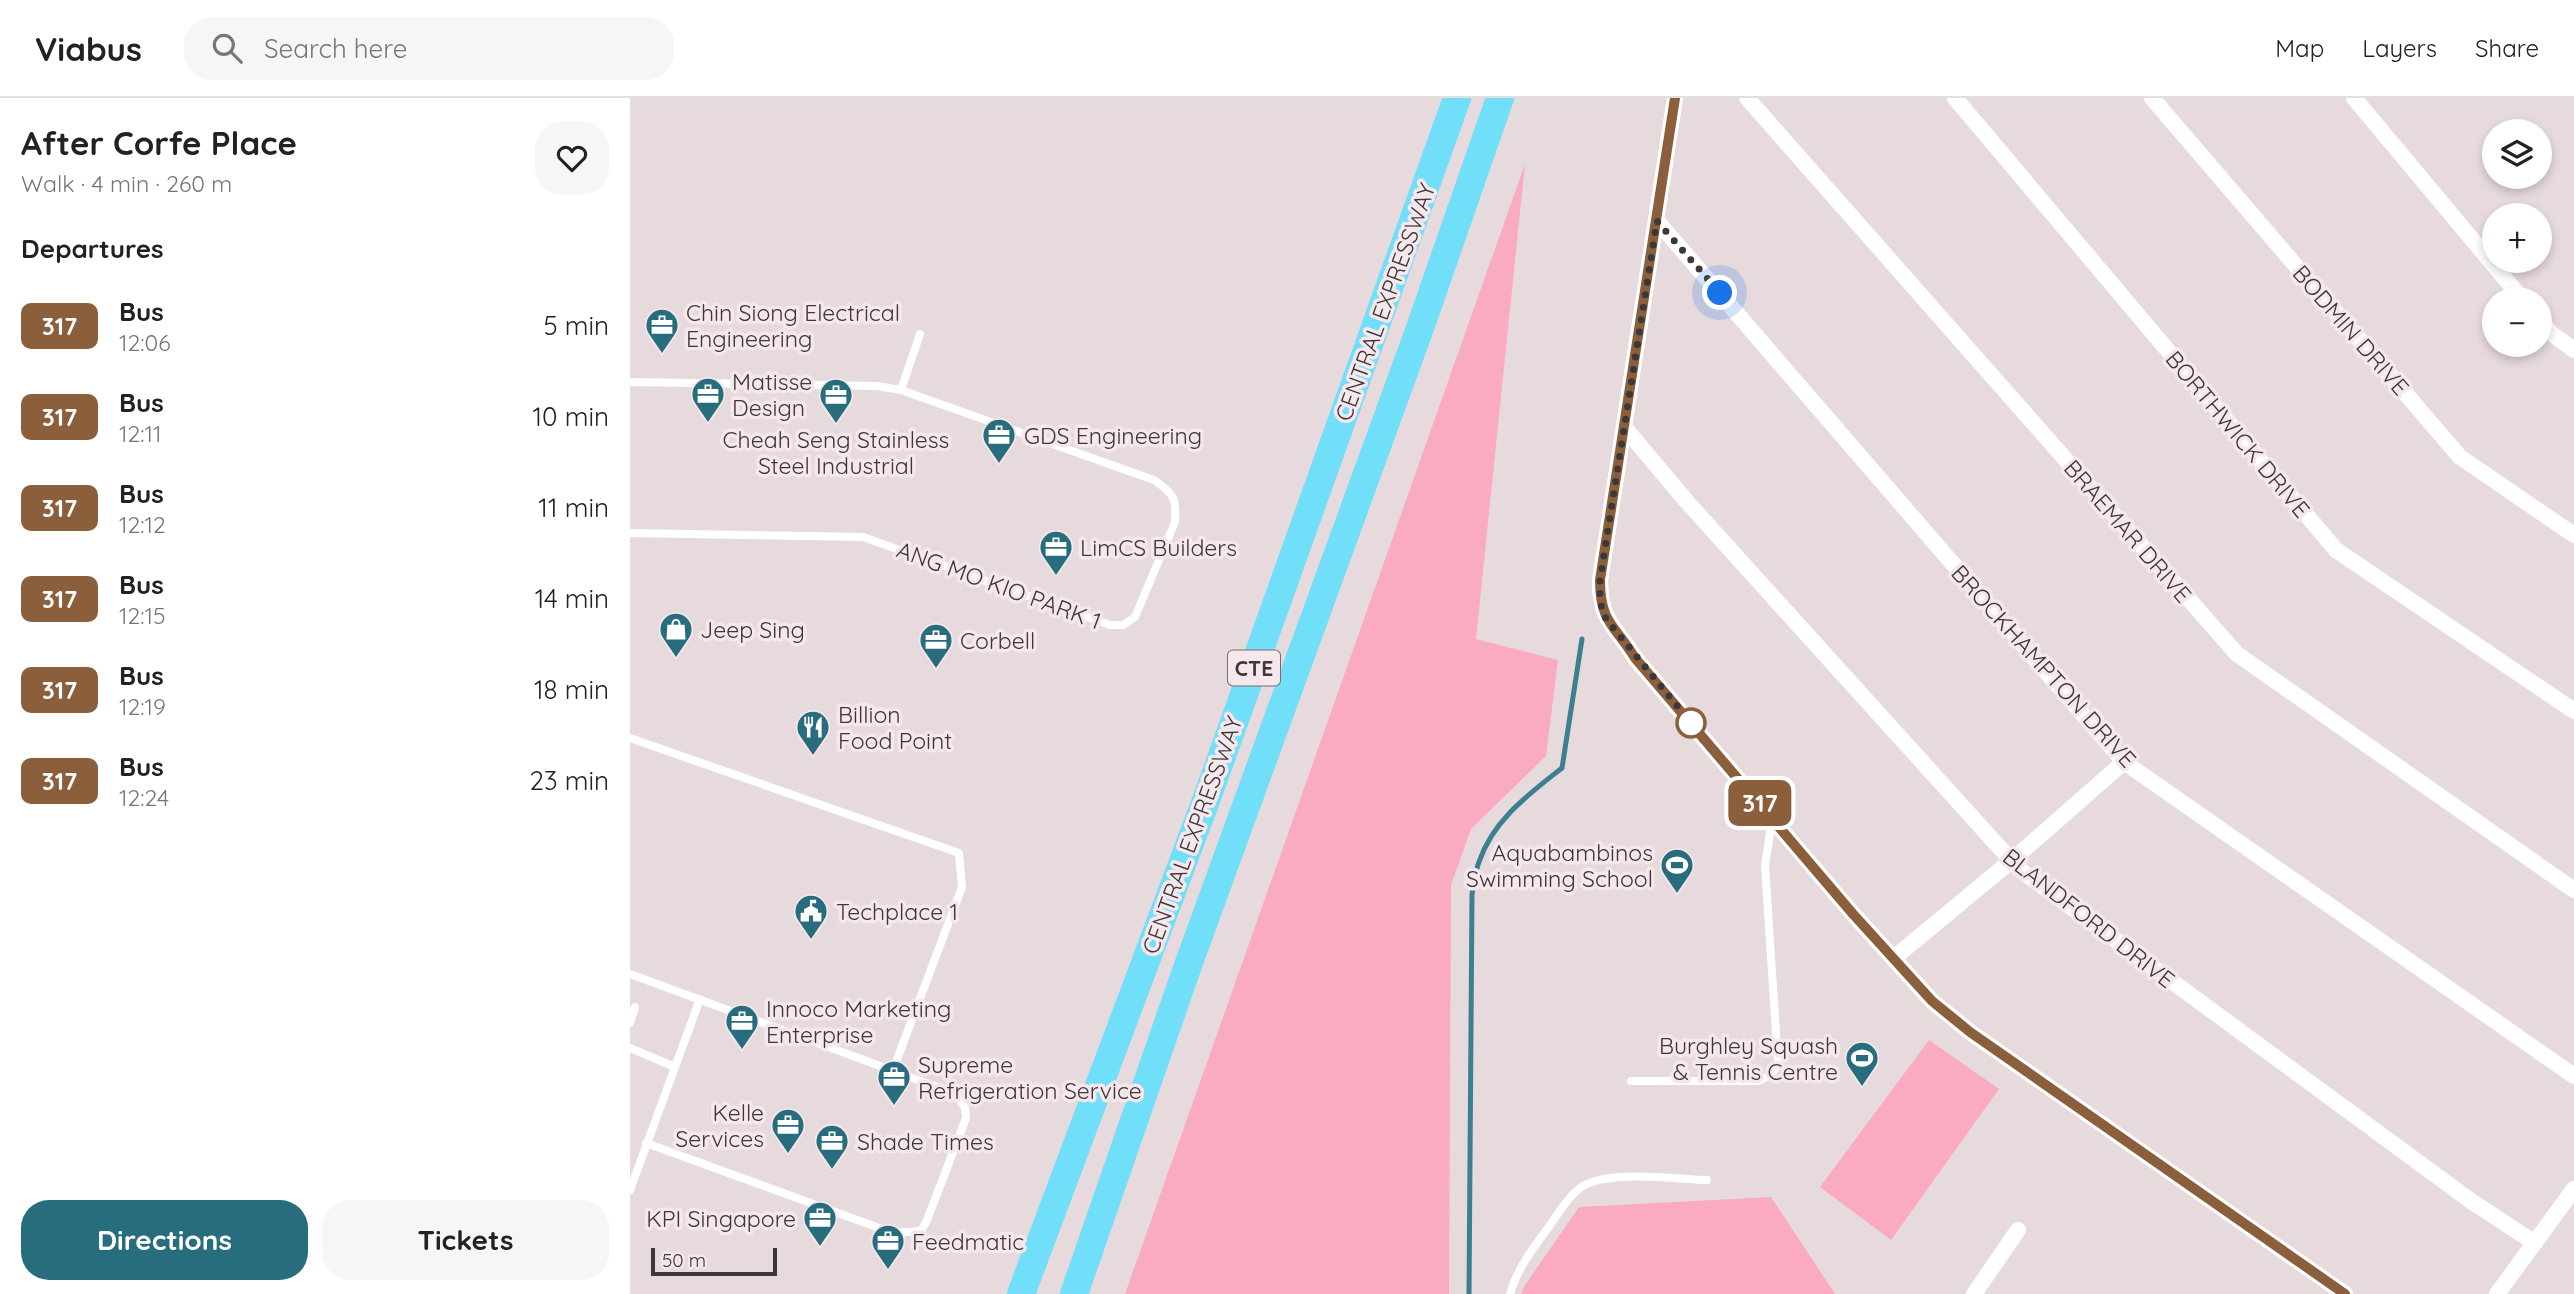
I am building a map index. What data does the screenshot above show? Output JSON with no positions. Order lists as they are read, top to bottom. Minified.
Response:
{"streets":{"highway":["CENTRAL EXPRESSWAY","CTE"],"street":["BODMIN DRIVE","BORTHWICK DRIVE","BRAEMAR DRIVE","BROCKHAMPTON DRIVE","BLANDFORD DRIVE"],"lane":["ANG MO KIO PARK 1"]},"places":{"office":["Chin Siong Electrical Engineering","Matisse Design","Cheah Seng Stainless Steel Industrial","GDS Engineering","LimCS Builders","Corbell","Innoco Marketing Enterprise","Supreme Refrigeration Service","Kelle Services","Shade Times","KPI Singapore","Feedmatic"],"shop":["Jeep Sing"],"restaurant":["Billion Food Point"],"sports":["Aquabambinos Swimming School","Burghley Squash & Tennis Centre"],"public building":["Techplace 1"]},"lines":["bus line 317"],"scale_bar":"50 m","page":{"header":"Viabus","search":"Search here","nav":["Map","Layers","Share"],"heading":[["After Corfe Place","Walk · 4 min · 260 m"],"Departures"],"on_map":"317","map_buttons":["+","−"],"list":[{"mark":"317","name":"Bus","note":"12:06","value":"5 min"},{"mark":"317","name":"Bus","note":"12:11","value":"10 min"},{"mark":"317","name":"Bus","note":"12:12","value":"11 min"},{"mark":"317","name":"Bus","note":"12:15","value":"14 min"},{"mark":"317","name":"Bus","note":"12:19","value":"18 min"},{"mark":"317","name":"Bus","note":"12:24","value":"23 min"}],"buttons":["Directions","Tickets"],"scale":"50 m"}}
